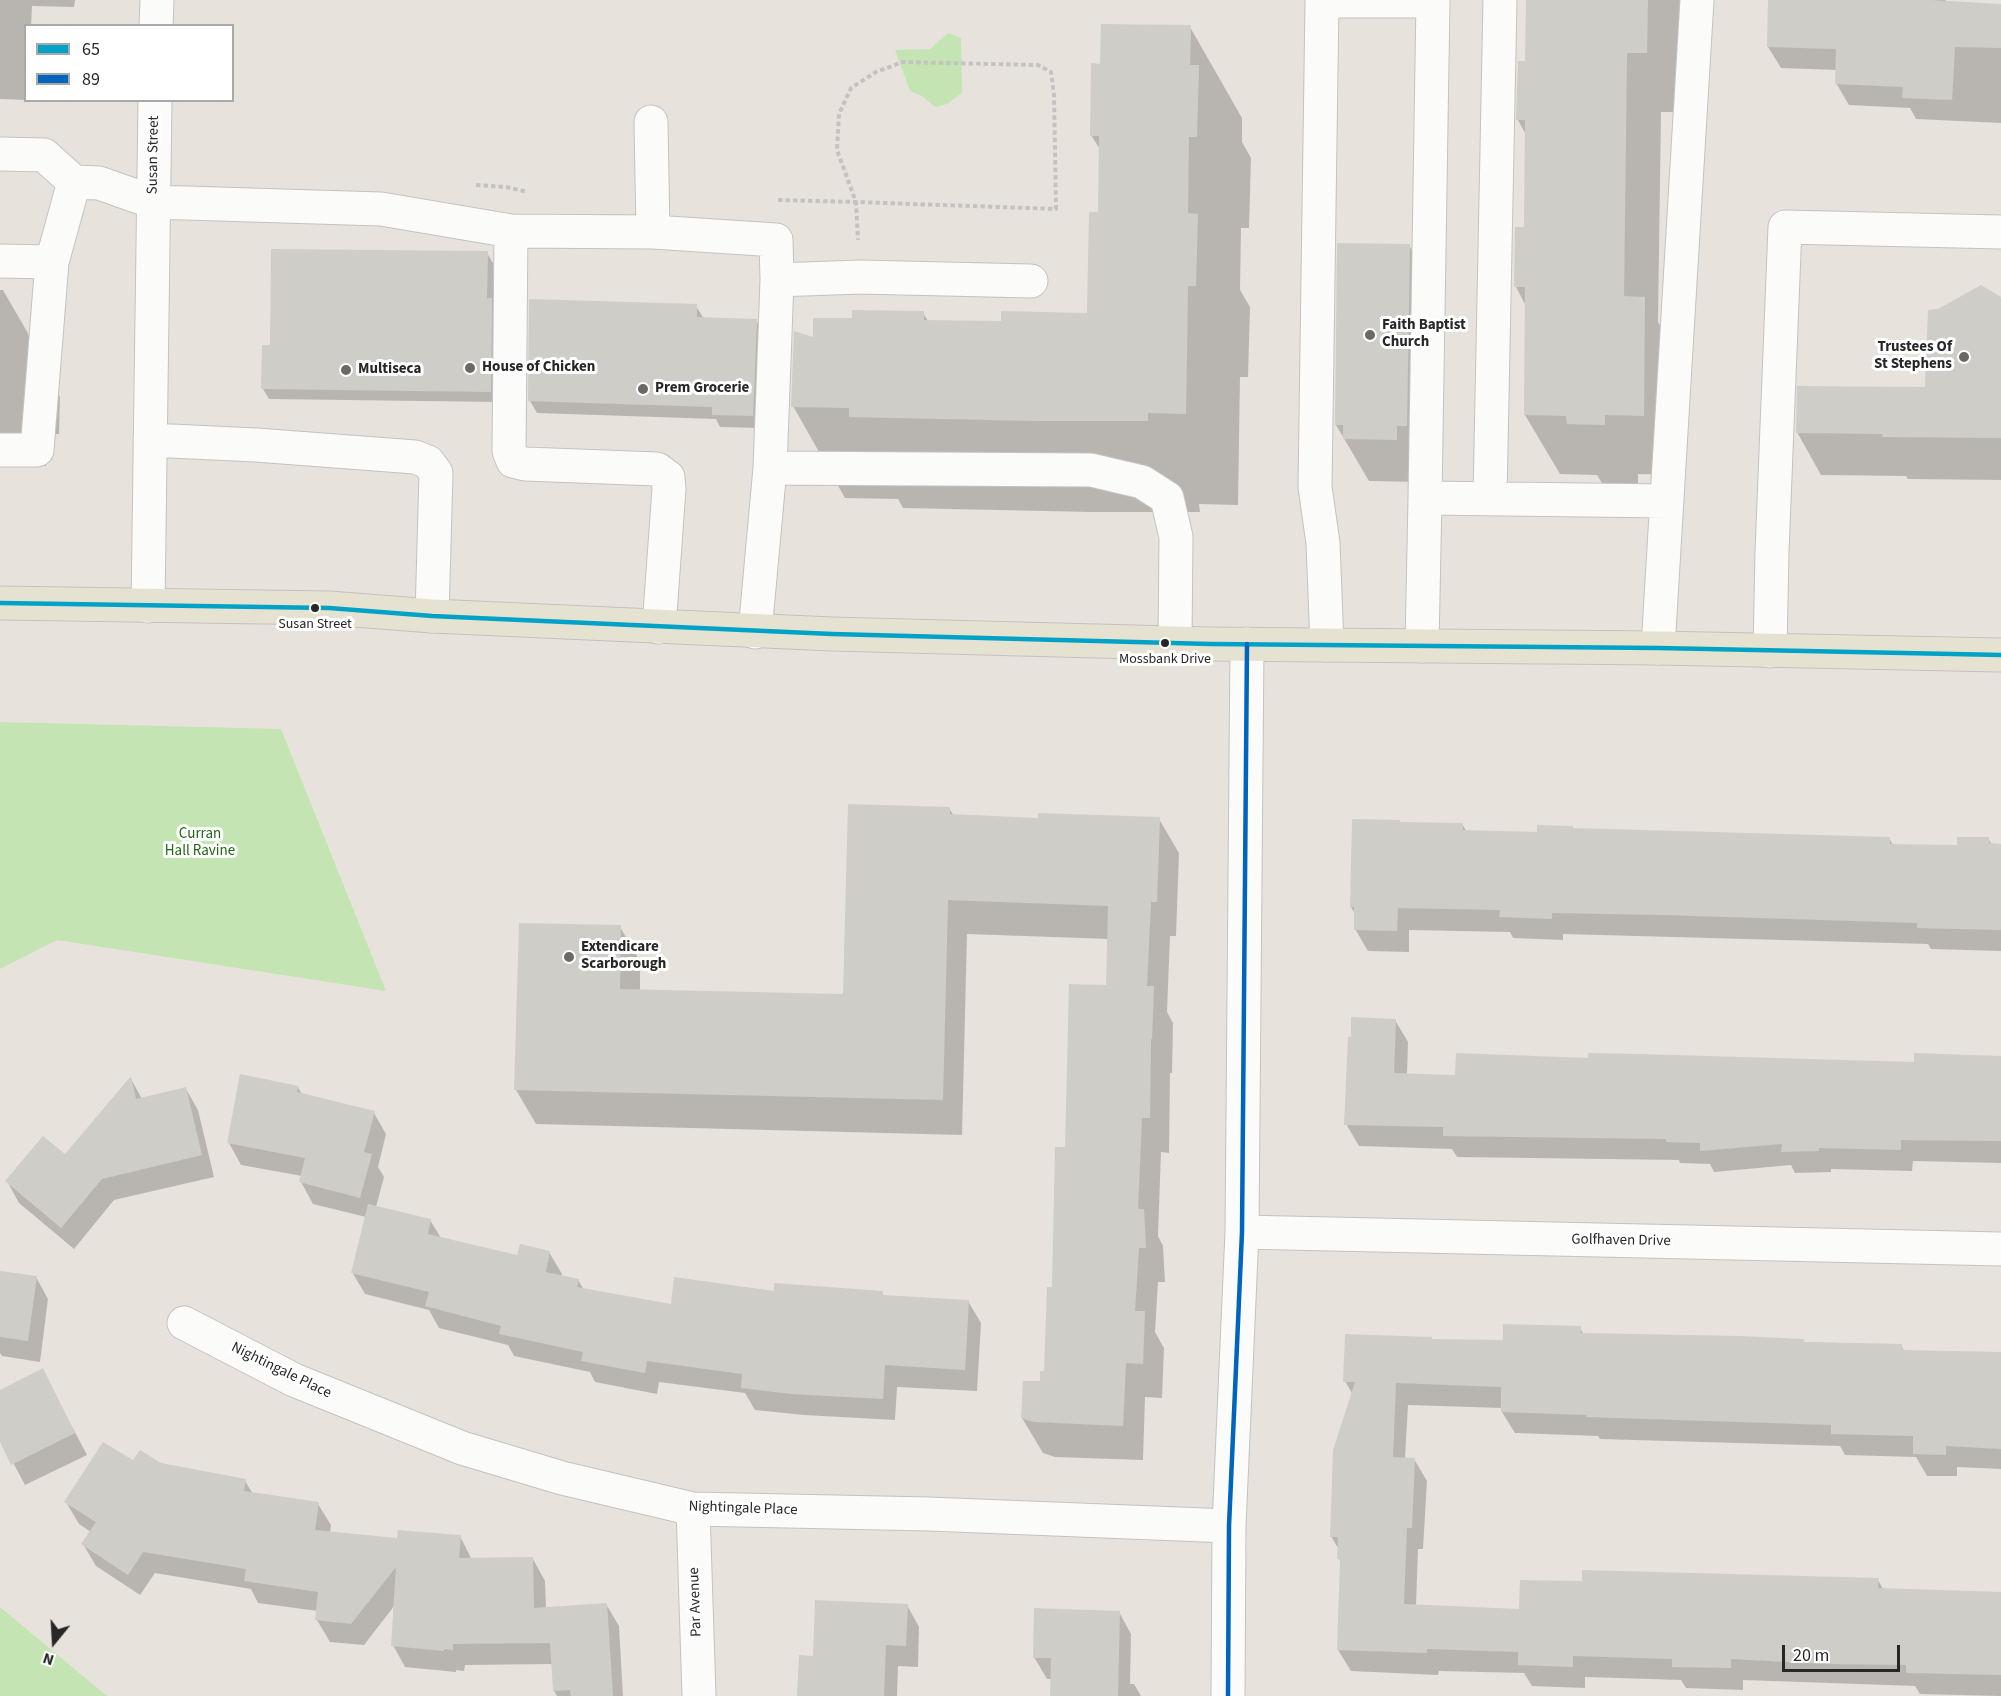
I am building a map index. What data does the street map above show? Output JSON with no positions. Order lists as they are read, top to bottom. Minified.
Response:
{"streets":{"street":["Susan Street","Golfhaven Drive","Nightingale Place","Par Avenue"]},"crossings":[["Nightingale Place","Par Avenue"]],"parks":["Curran Hall Ravine"],"places":["Faith Baptist Church","Trustees Of St Stephens","House of Chicken","Multiseca","Prem Grocerie","Susan Street","Mossbank Drive","Extendicare Scarborough"],"lines":["transit line 65","transit line 89"],"legend":["65","89"],"scale_bar":"20 m","north":"bottom"}
